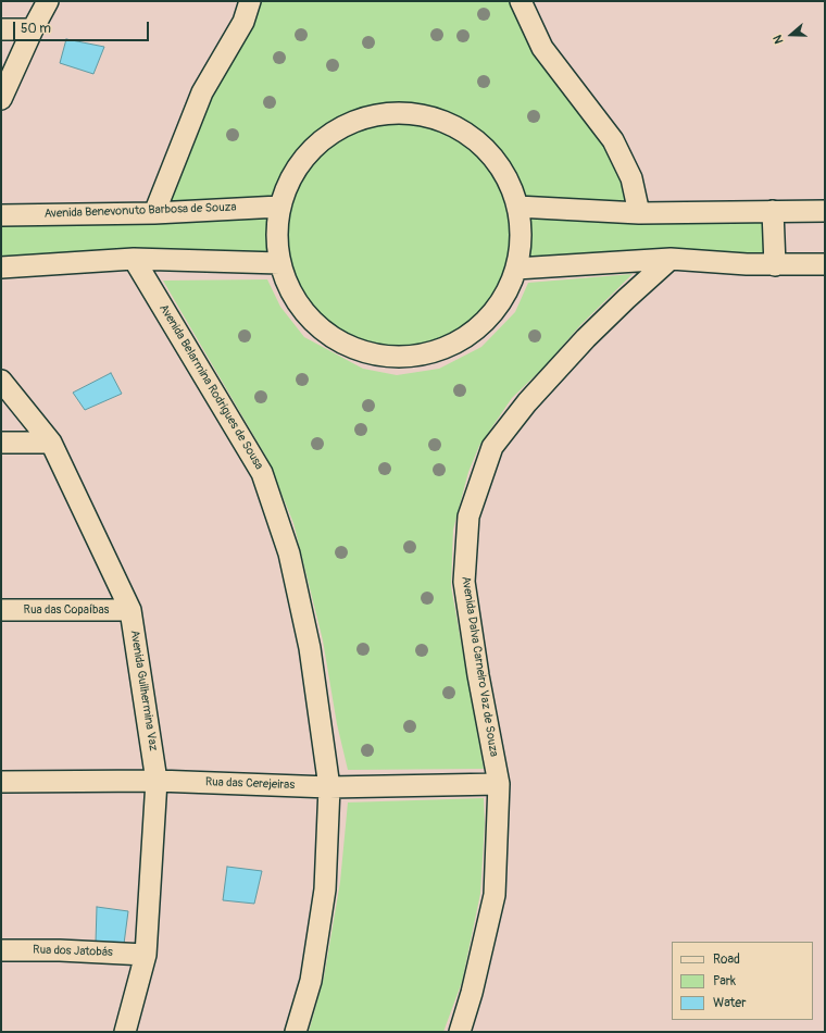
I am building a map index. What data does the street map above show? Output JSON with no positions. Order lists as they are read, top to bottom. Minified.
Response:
{"streets":{"street":["Avenida Benevonuto Barbosa de Souza","Avenida Belarmina Rodrigues de Sousa","Rua das Copaíbas","Avenida Dalva Carneiro Vaz de Souza","Avenida Guilhermina Vaz","Rua das Cerejeiras","Rua dos Jatobás"]},"crossings":[["Avenida Belarmina Rodrigues de Sousa","Rua das Cerejeiras"],["Rua das Copaíbas","Avenida Guilhermina Vaz"],["Avenida Dalva Carneiro Vaz de Souza","Rua das Cerejeiras"],["Avenida Guilhermina Vaz","Rua das Cerejeiras"],["Avenida Guilhermina Vaz","Rua dos Jatobás"]],"legend":["Road","Park","Water"],"scale_bar":"50 m","north":"left"}
